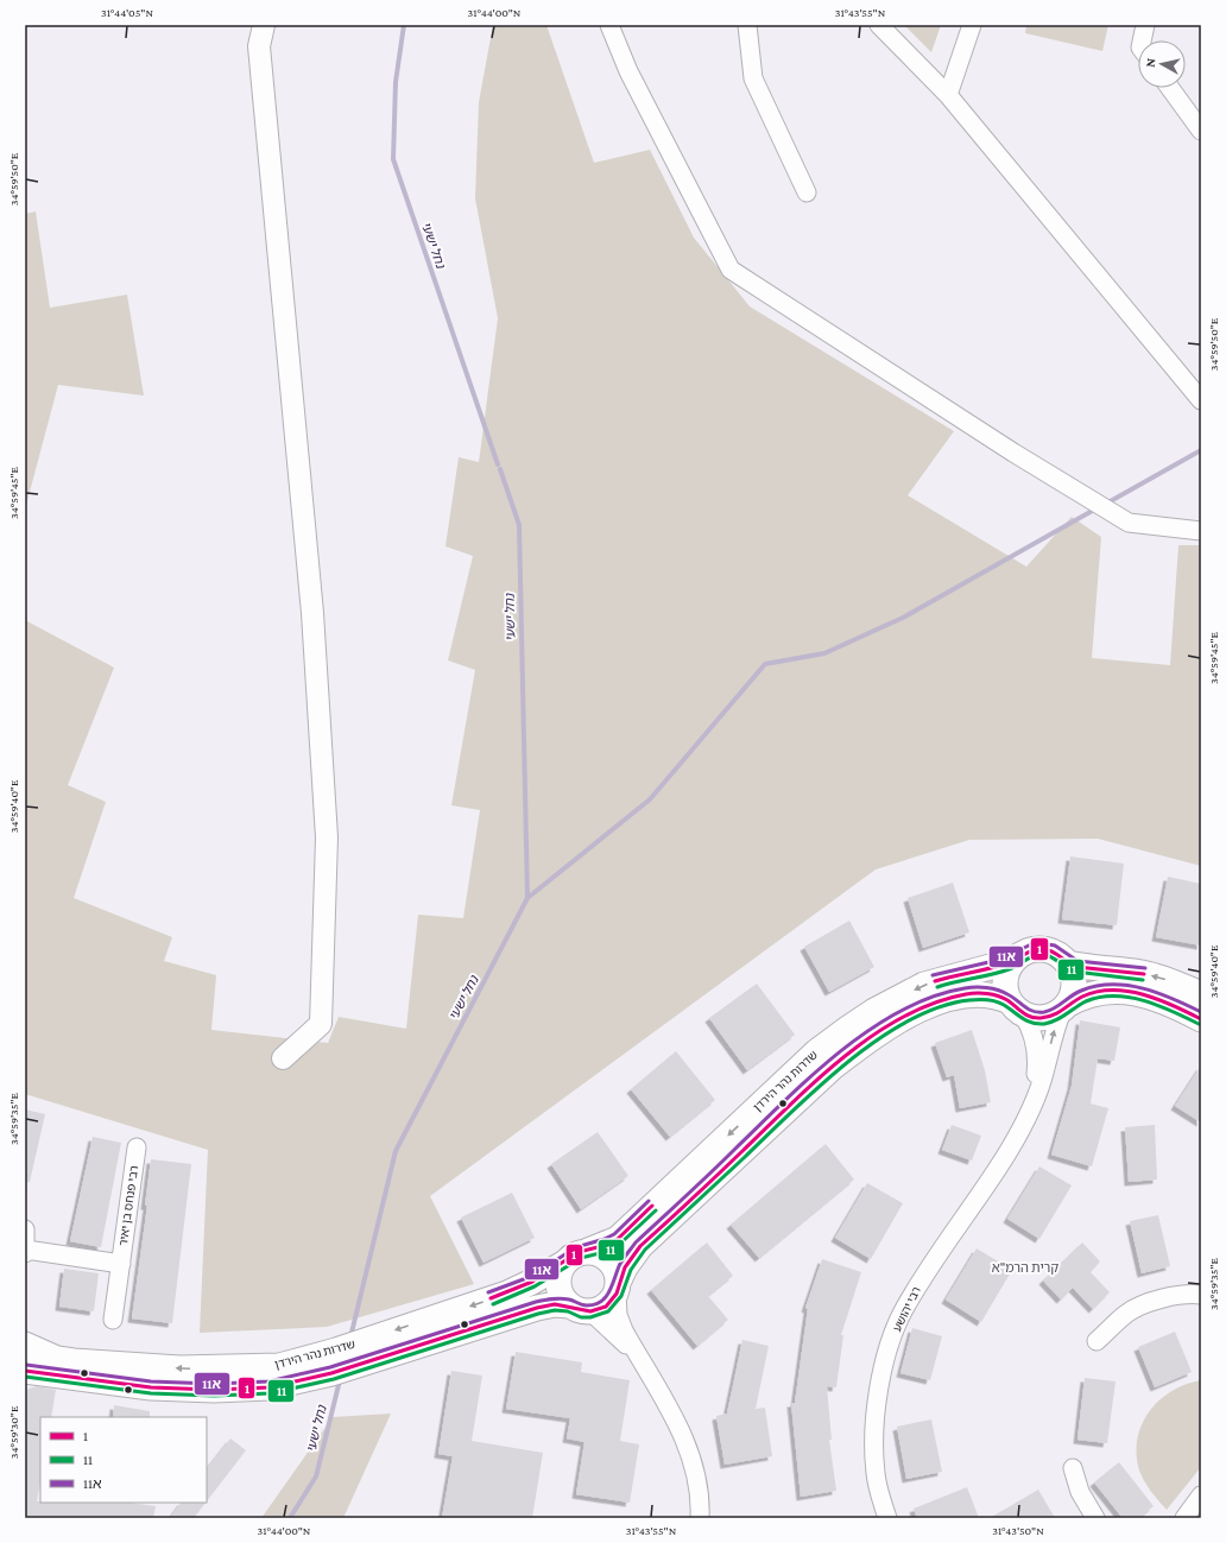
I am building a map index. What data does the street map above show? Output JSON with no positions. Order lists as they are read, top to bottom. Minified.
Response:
{"streets":{"main road":["שדרות נהר הירדן"],"street":["רבי פנחס בן יאיר","רבי יהושע"]},"crossings":[["שדרות נהר הירדן","רבי יהושע"]],"districts":["קרית הרמ\"א"],"water":["נחל ישעי"],"lines":["transit line 11א","transit line 1","transit line 11"],"legend":["1","11","11א"],"north":"left","coordinates":["31°44'05\"N","31°44'00\"N","31°43'55\"N","34°59'50\"E","34°59'45\"E","34°59'40\"E","34°59'35\"E","34°59'30\"E","31°43'50\"N"]}
